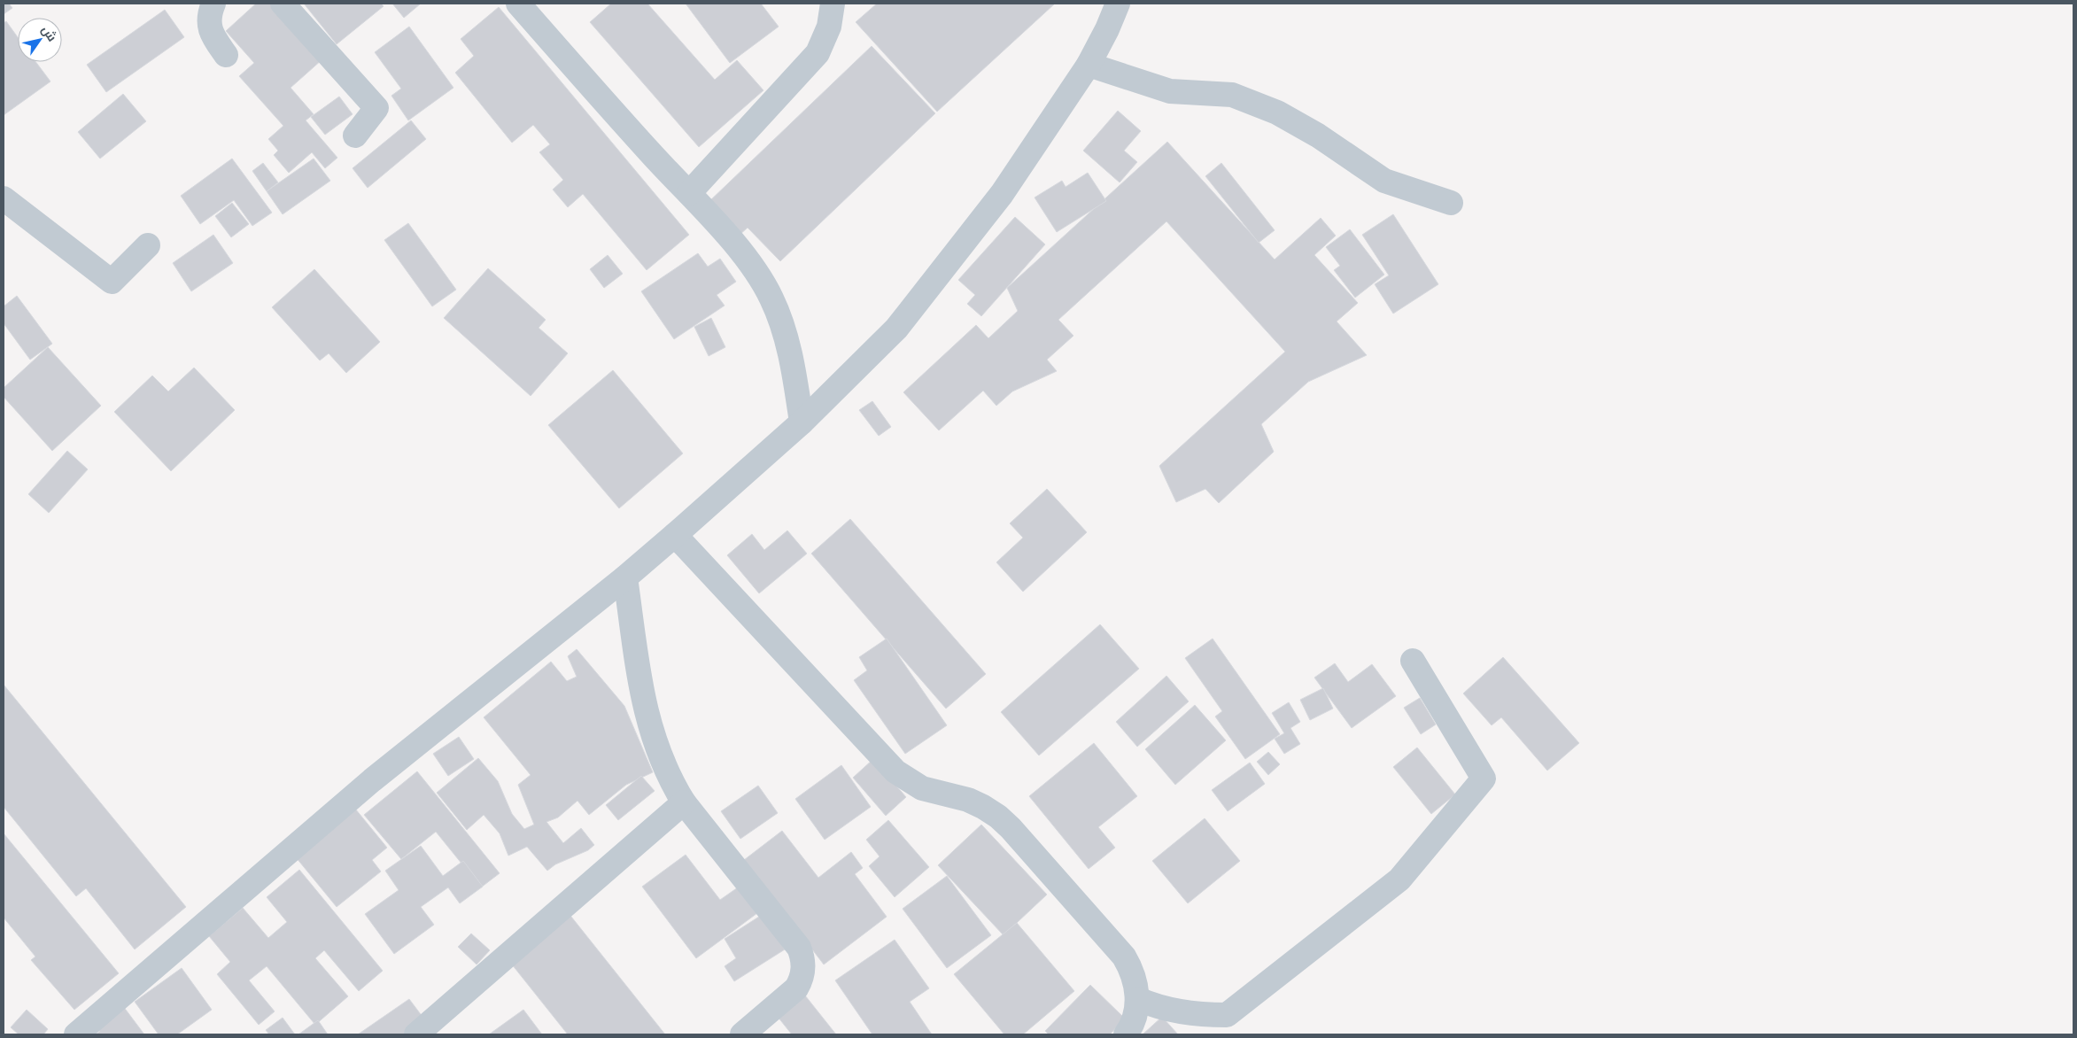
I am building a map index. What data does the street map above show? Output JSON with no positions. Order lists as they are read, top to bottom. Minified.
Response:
{"north":"top right"}
